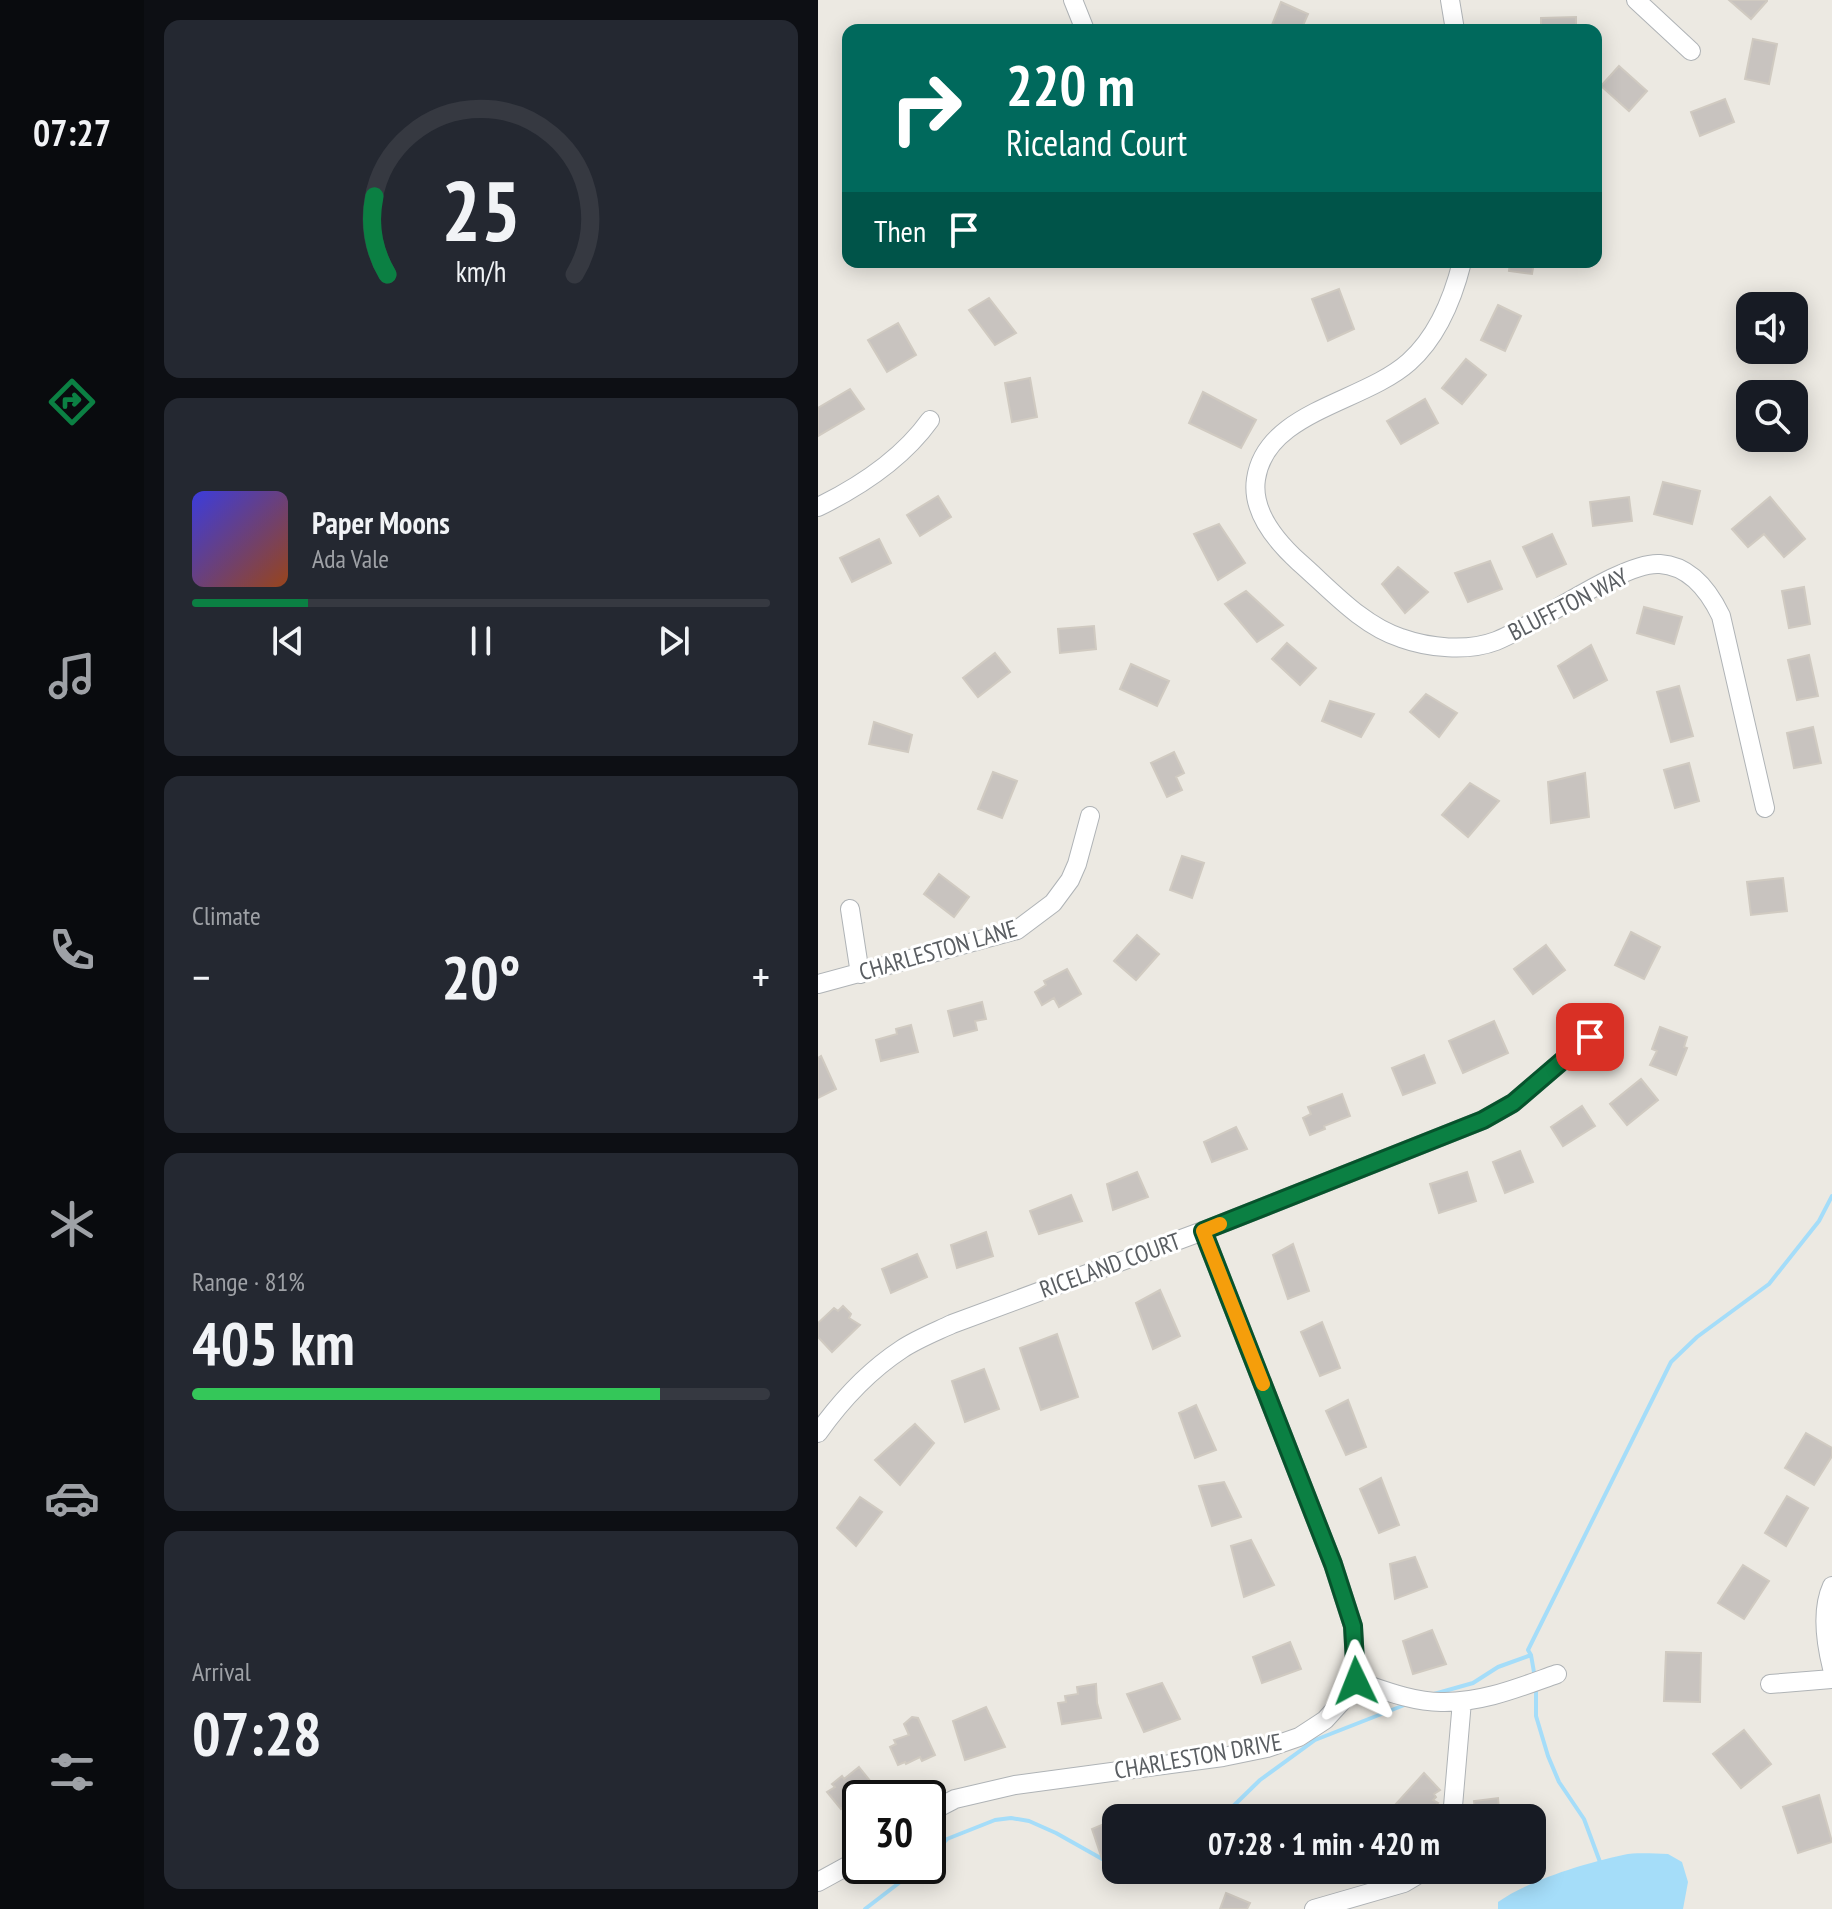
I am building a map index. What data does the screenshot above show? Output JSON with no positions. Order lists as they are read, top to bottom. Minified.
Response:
{"streets":{"street":["BLUFFTON WAY","CHARLESTON LANE","RICELAND COURT","CHARLESTON DRIVE"]},"page":{"tabs":"07:27","turn":["220 m","Riceland Court"],"then":"Then","song":["Paper Moons","Ada Vale"],"tile":["Climate",["Range · 81%","405 km"],["Arrival","07:28"]],"heat":["−","20°","+"],"limit":"30","trip":"07:28 · 1 min · 420 m","gauge":["25","km/h"]}}
